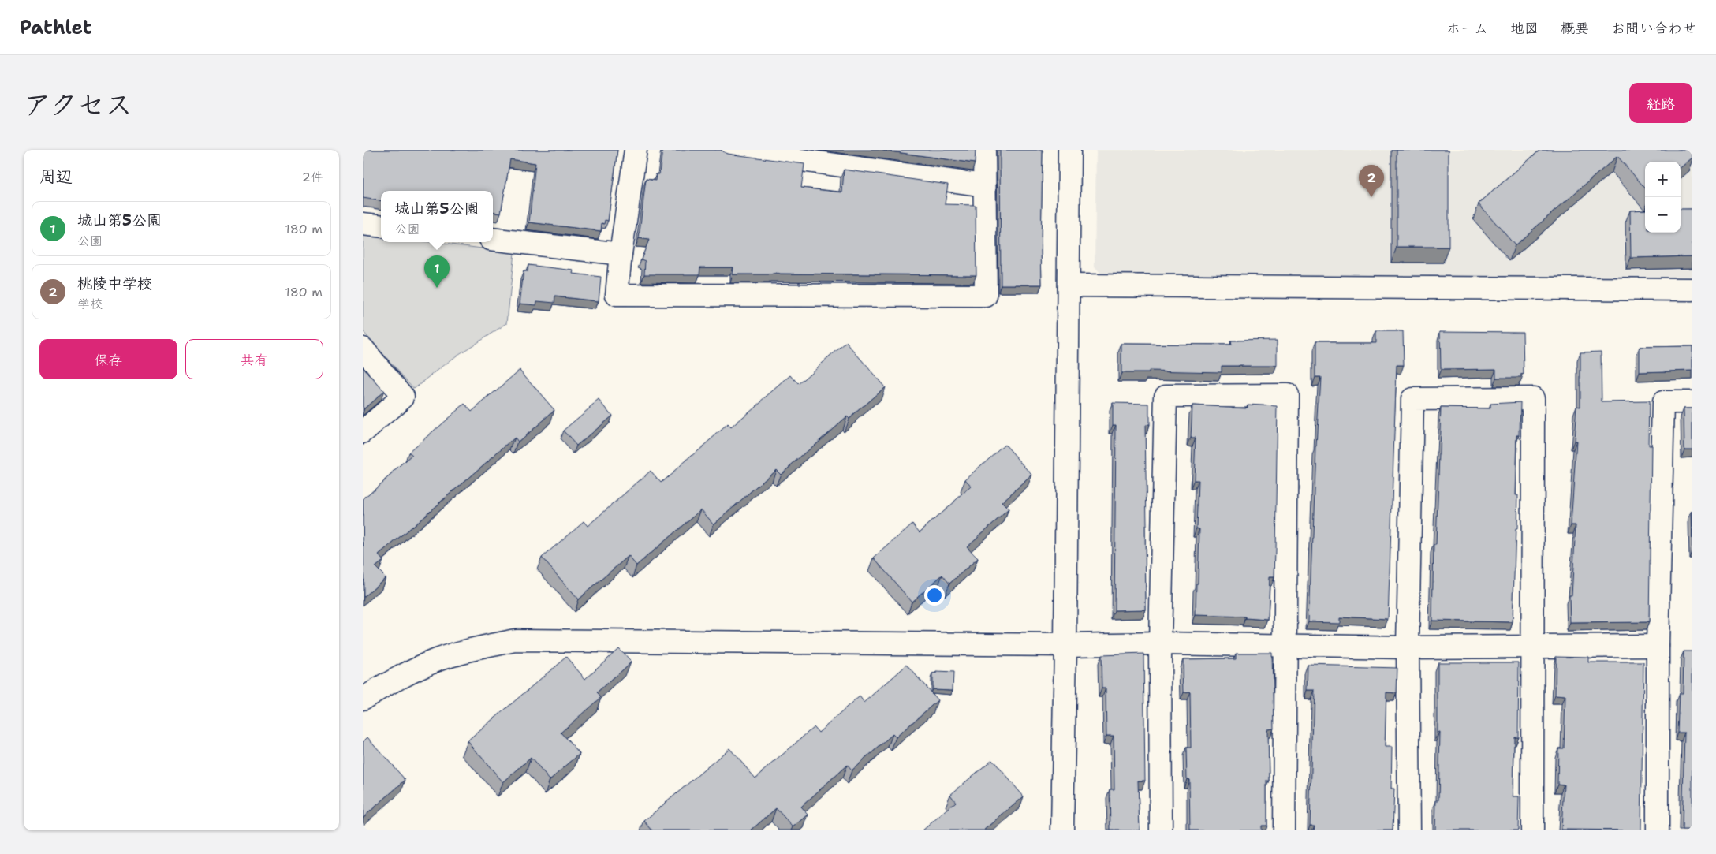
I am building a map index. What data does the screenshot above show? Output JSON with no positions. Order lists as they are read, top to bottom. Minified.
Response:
{"page":{"header":"Pathlet","nav":["ホーム","地図","概要","お問い合わせ"],"title":"アクセス","buttons":["経路",["保存","共有"]],"heading":["周辺","2件"],"map_buttons":["+","−"],"pins":["2","1"],"popup":["城山第5公園","公園"],"list":[{"mark":"1","name":"城山第5公園","note":"公園","value":"180 m"},{"mark":"2","name":"桃陵中学校","note":"学校","value":"180 m"}]}}
